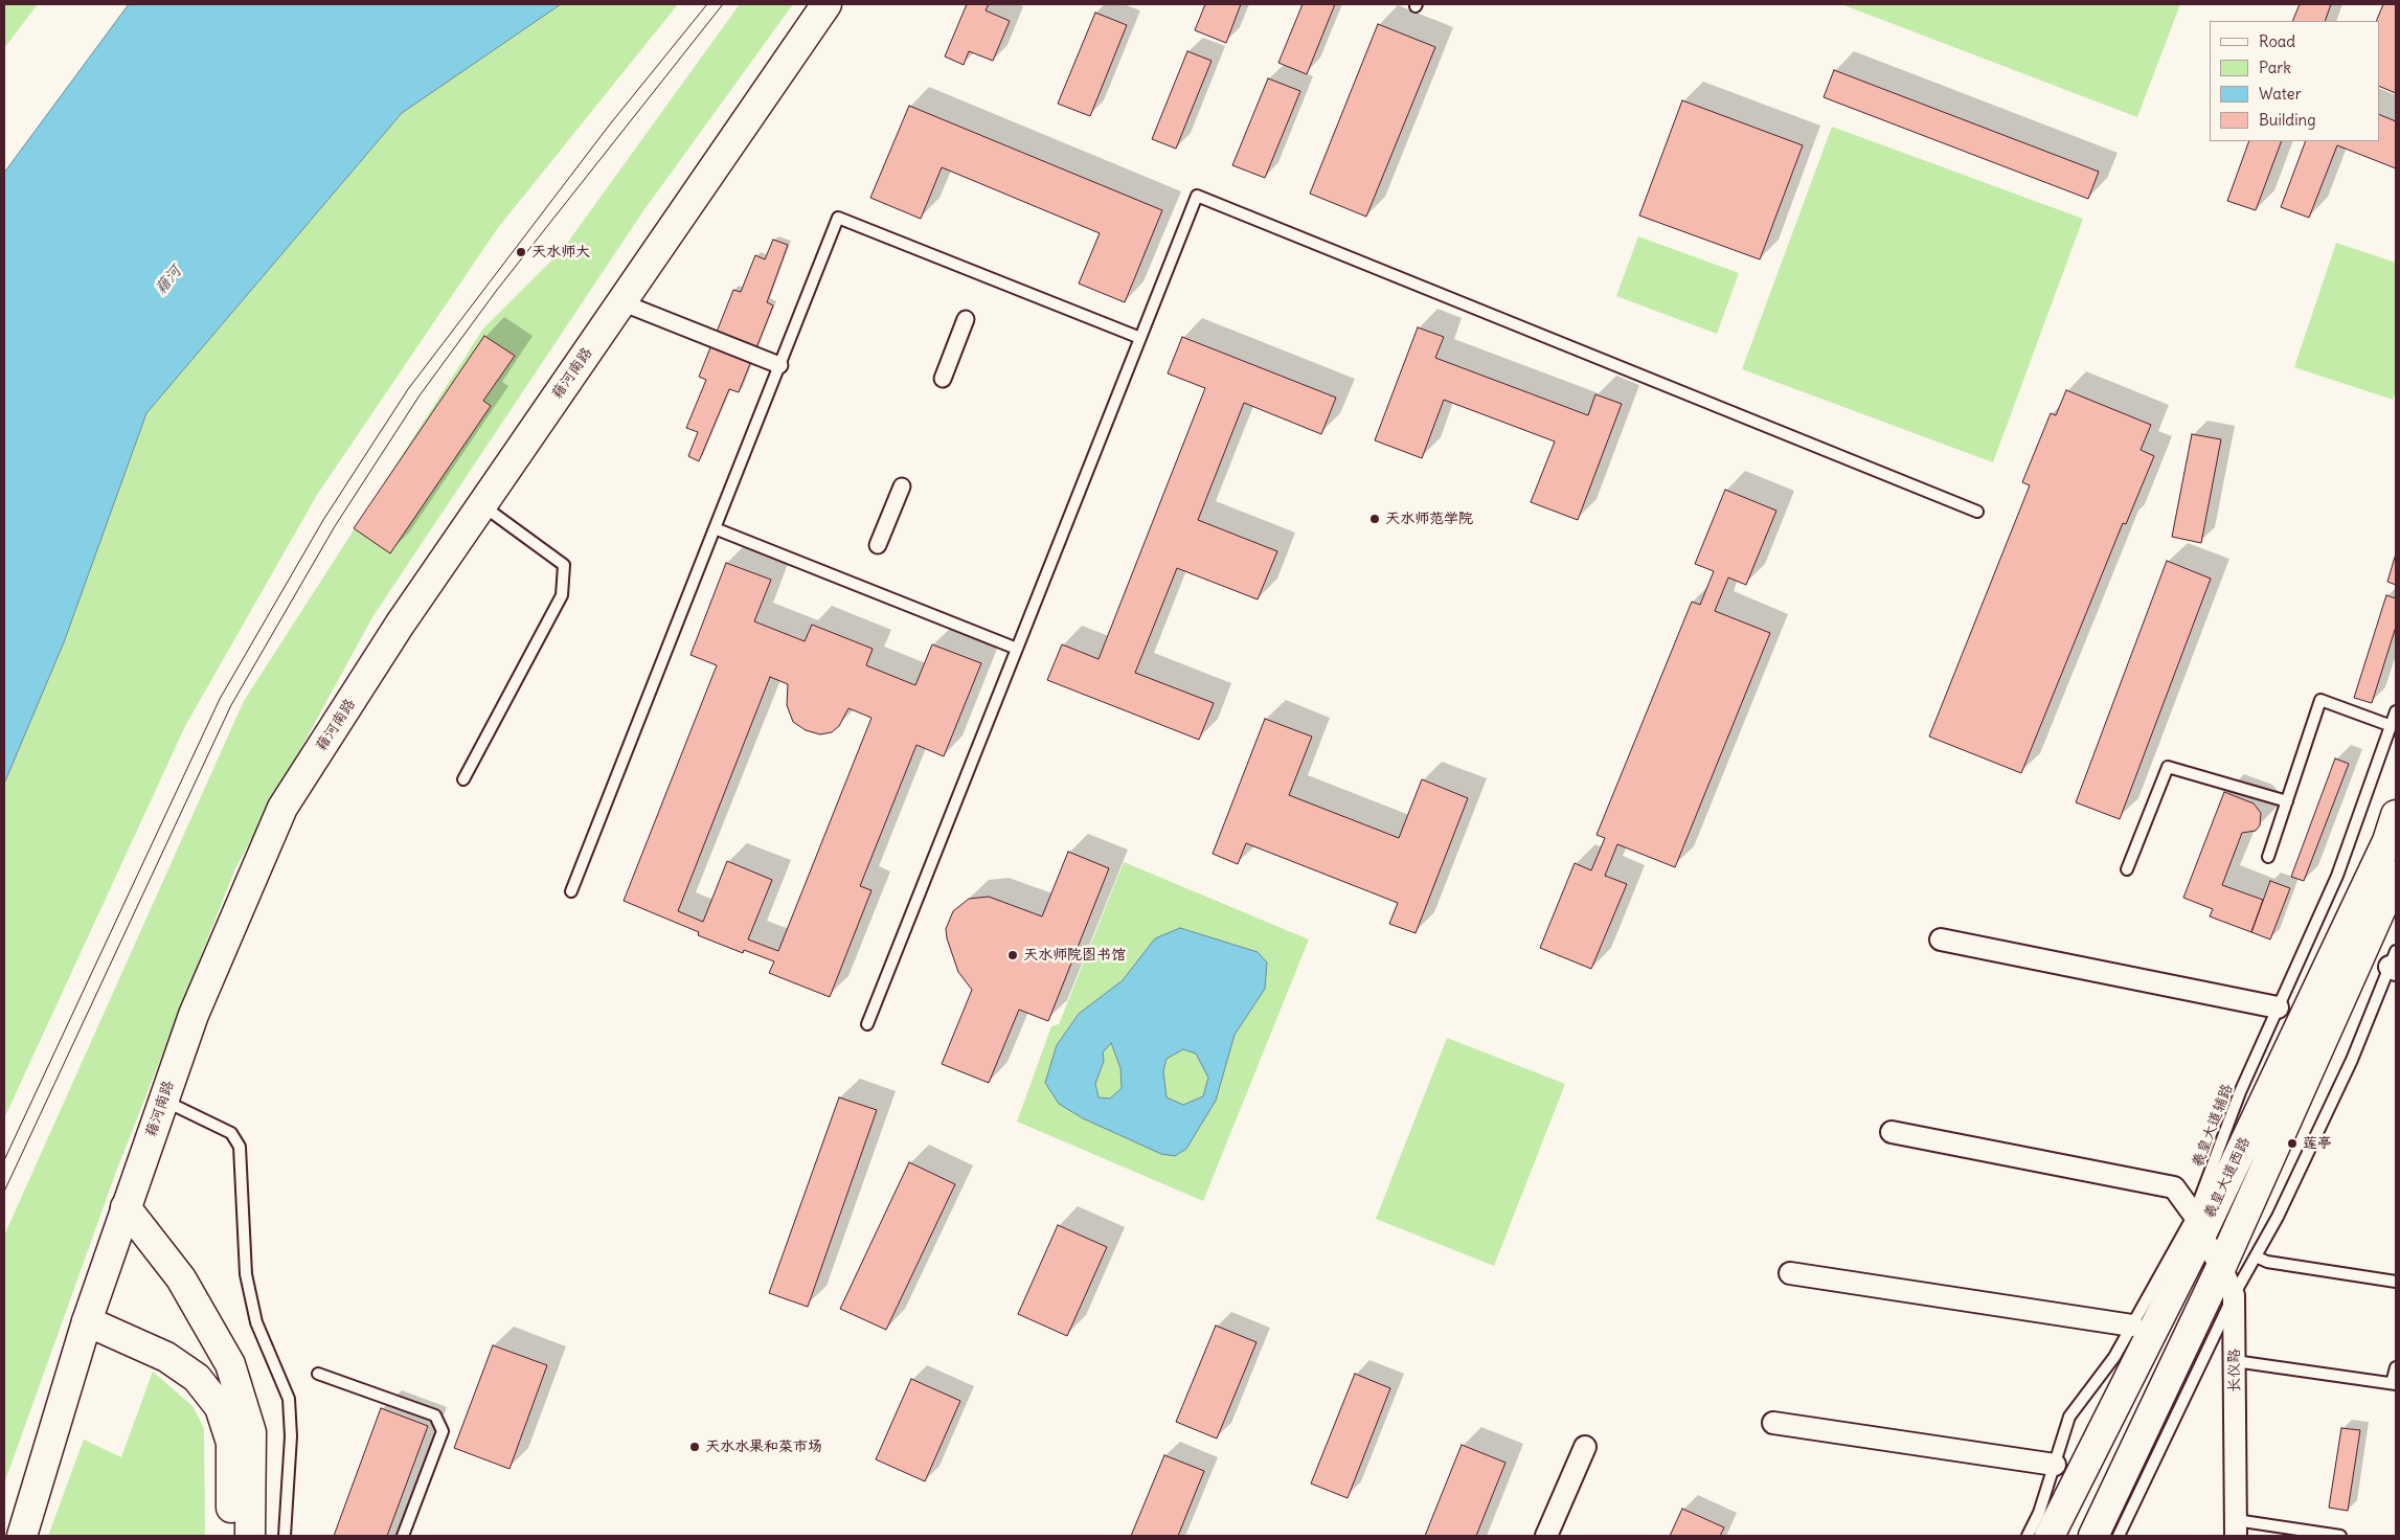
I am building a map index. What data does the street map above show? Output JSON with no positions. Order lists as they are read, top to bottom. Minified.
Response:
{"streets":{"main road":["藉河南路","羲皇大道西路"],"street":["长仪路"],"lane":["羲皇大道辅路"]},"crossings":[["羲皇大道辅路","羲皇大道西路"],["羲皇大道辅路","长仪路"],["羲皇大道西路","长仪路"]],"water":["藉河"],"places":["天水师大","天水师范学院","天水师院图书馆","莲亭","天水水果和菜市场"],"legend":["Road","Park","Water","Building"]}
